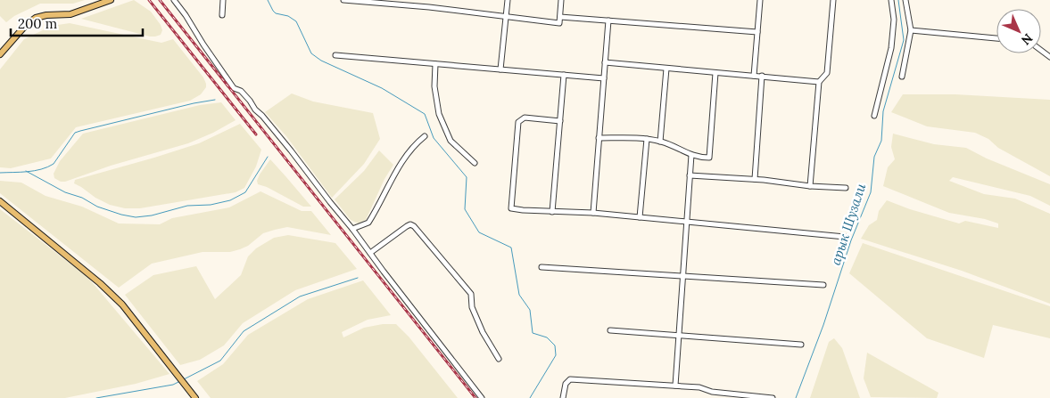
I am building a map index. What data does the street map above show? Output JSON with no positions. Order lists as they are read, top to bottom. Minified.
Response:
{"water":["арык Шузали"],"scale_bar":"200 m","north":"bottom right"}
